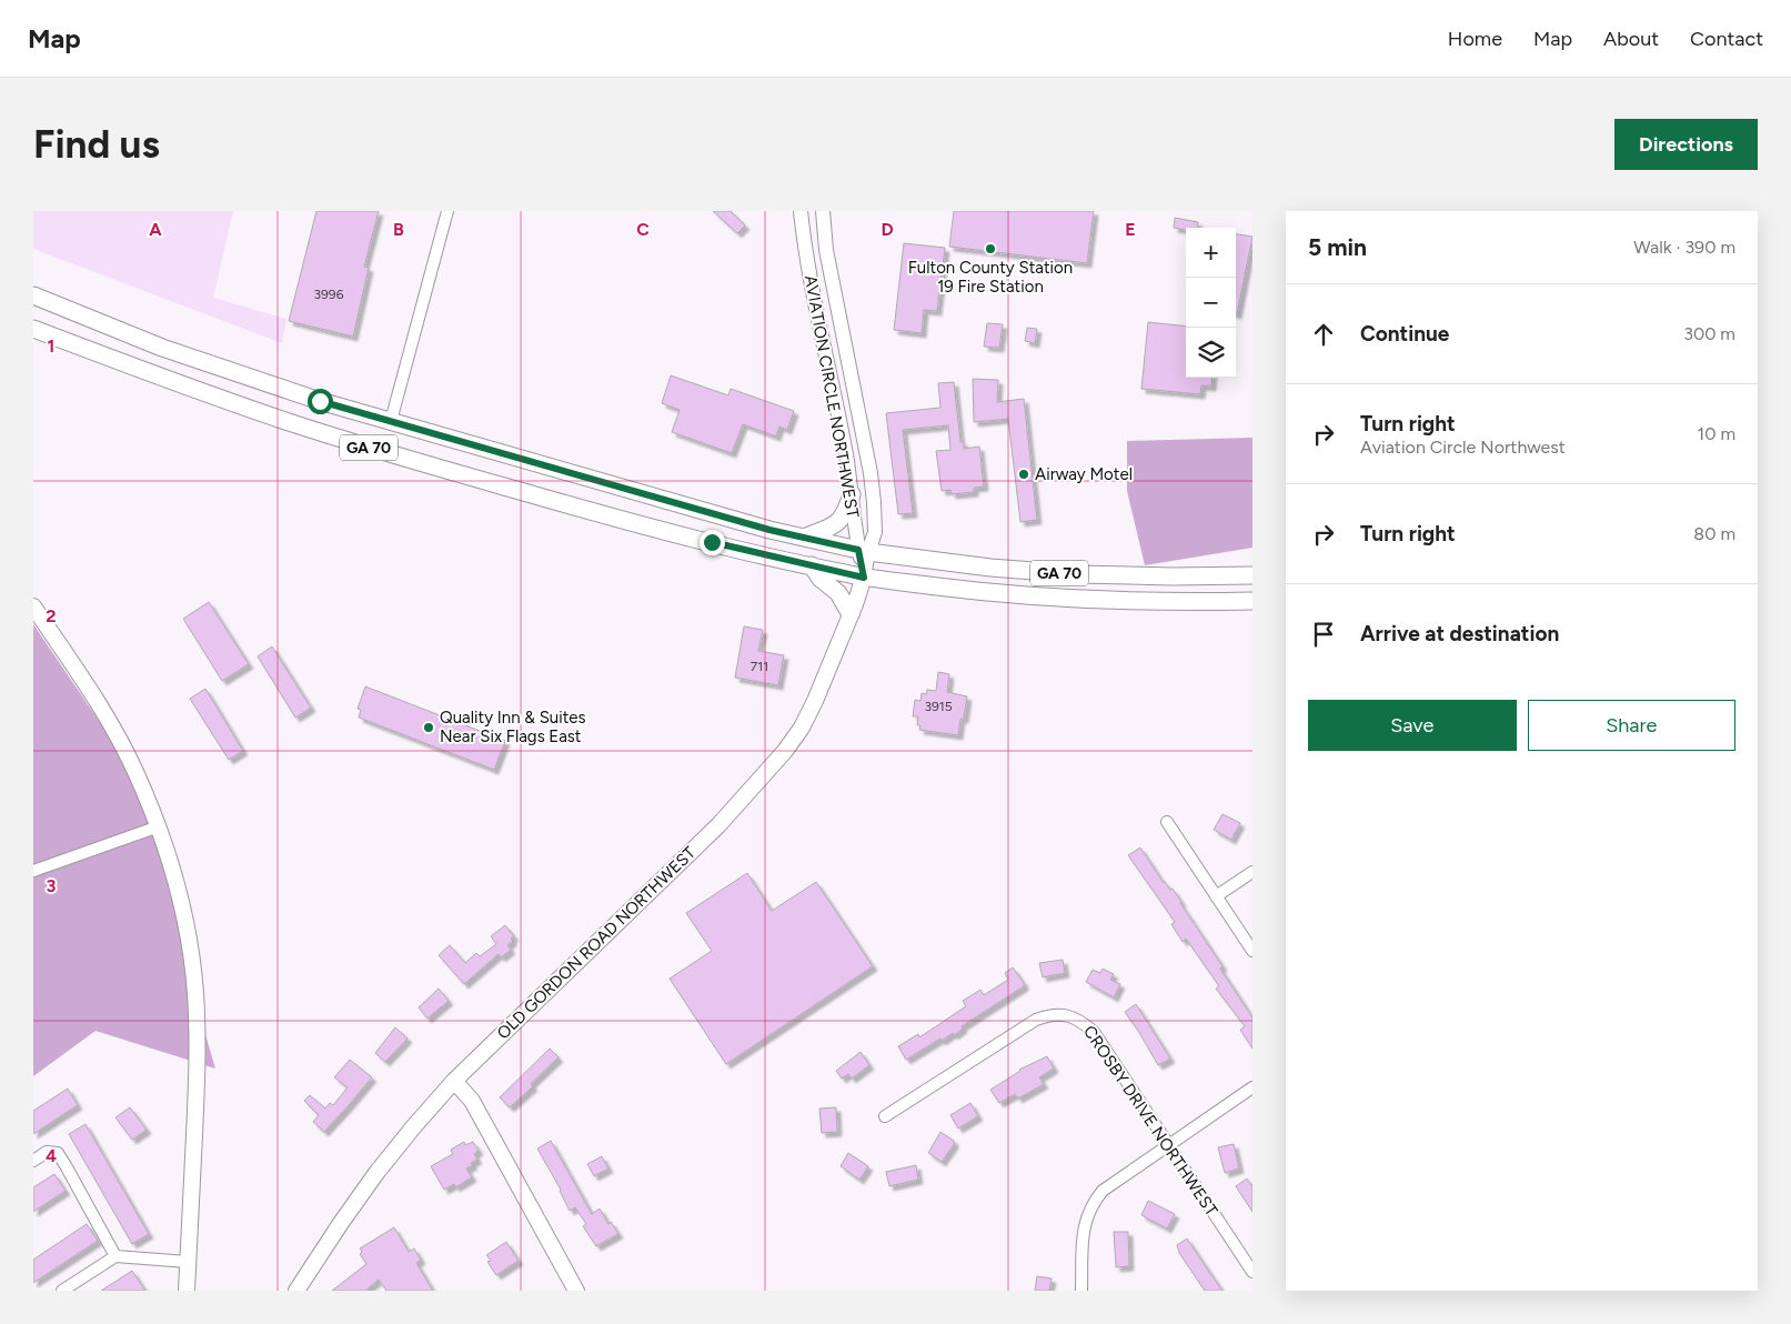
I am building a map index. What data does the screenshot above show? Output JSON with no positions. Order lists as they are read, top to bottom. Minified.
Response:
{"streets":{"main road":["GA 70","OLD GORDON ROAD NORTHWEST"],"street":["AVIATION CIRCLE NORTHWEST","CROSBY DRIVE NORTHWEST"]},"crossings":[["AVIATION CIRCLE NORTHWEST","GA 70"],["AVIATION CIRCLE NORTHWEST","OLD GORDON ROAD NORTHWEST"],["GA 70","OLD GORDON ROAD NORTHWEST"]],"places":["Fulton County Station 19 Fire Station","Airway Motel","Quality Inn & Suites Near Six Flags East"],"house_numbers":["3996","711","3915"],"page":{"header":"Map","nav":["Home","Map","About","Contact"],"buttons":["Directions",["Save","Share"]],"title":"Find us","heading":["5 min","Walk · 390 m"],"map_buttons":["+","−"],"list":[["Continue","300 m"],["Turn right","Aviation Circle Northwest","10 m"],["Turn right","80 m"],"Arrive at destination"]},"grid":{"columns":["A","B","C","D","E"],"rows":["1","2","3","4"]}}
